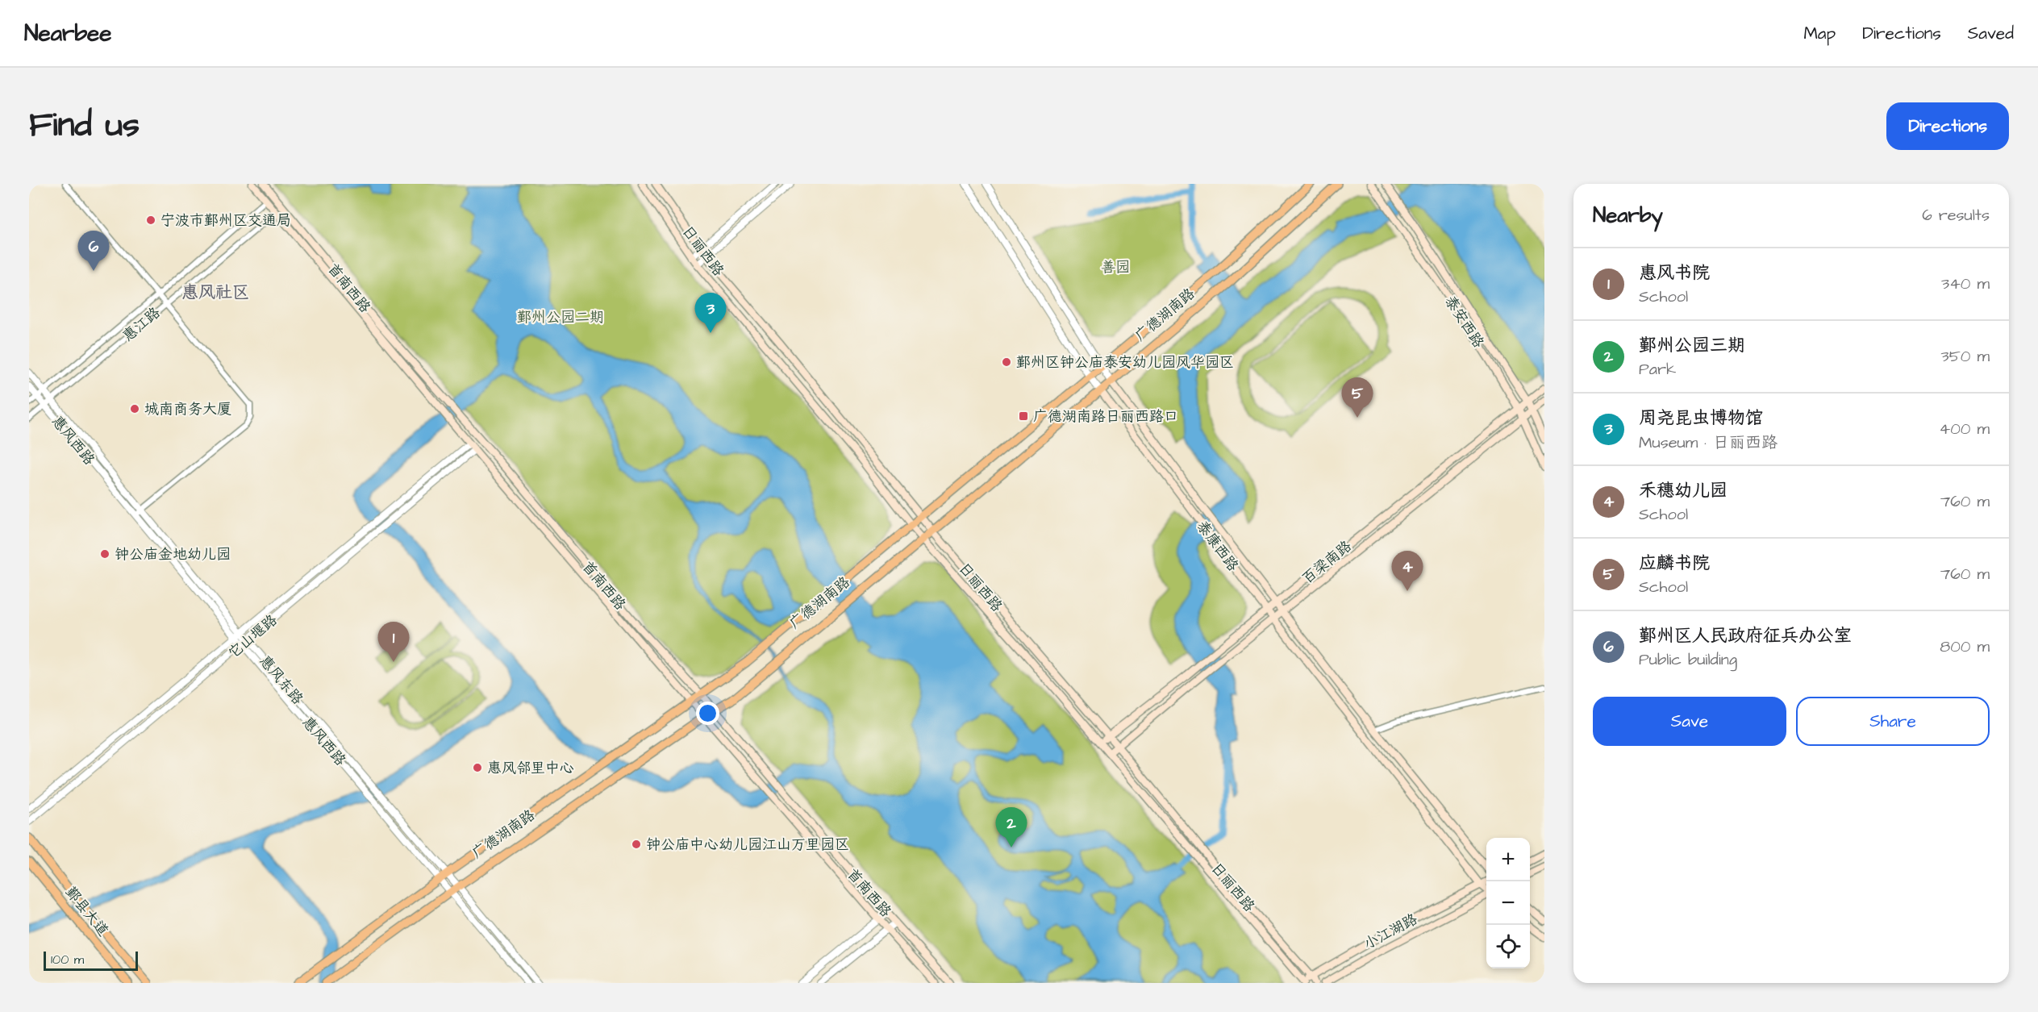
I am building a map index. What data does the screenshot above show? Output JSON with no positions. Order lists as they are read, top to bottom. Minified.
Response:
{"streets":{"main road":["日丽西路","首南西路","广德湖南路","泰安西路","泰康西路","百梁南路","鄞县大道","小江湖路"],"street":["惠江路","惠风西路","它山堰路","惠风东路"]},"crossings":[["日丽西路","广德湖南路"],["日丽西路","百梁南路"],["日丽西路","小江湖路"],["首南西路","广德湖南路"],["首南西路","惠江路"],["首南西路","它山堰路"],["广德湖南路","惠风西路"],["广德湖南路","泰康西路"],["广德湖南路","惠风东路"],["泰安西路","百梁南路"],["惠江路","惠风西路"],["惠江路","惠风东路"],["惠风西路","它山堰路"],["惠风西路","惠风东路"],["泰康西路","百梁南路"],["泰康西路","小江湖路"],["它山堰路","惠风东路"]],"districts":["惠风社区"],"parks":["善园","鄞州公园二期"],"places":{"other":["宁波市鄞州区交通局","鄞州区钟公庙泰安幼儿园风华园区","城南商务大厦","钟公庙金地幼儿园","惠风邻里中心","钟公庙中心幼儿园江山万里园区"],"transit":["广德湖南路日丽西路口"]},"scale_bar":"100 m","page":{"header":"Nearbee","nav":["Map","Directions","Saved"],"title":"Find us","buttons":["Directions",["Save","Share"]],"heading":["Nearby","6 results"],"pins":["6","3","5","4","1","2"],"list":[{"mark":"1","name":"惠风书院","note":"School","value":"340 m"},{"mark":"2","name":"鄞州公园三期","note":"Park","value":"350 m"},{"mark":"3","name":"周尧昆虫博物馆","note":"Museum · 日丽西路","value":"400 m"},{"mark":"4","name":"禾穗幼儿园","note":"School","value":"760 m"},{"mark":"5","name":"应麟书院","note":"School","value":"760 m"},{"mark":"6","name":"鄞州区人民政府征兵办公室","note":"Public building","value":"800 m"}],"map_buttons":["+","−"],"scale":"100 m"}}
